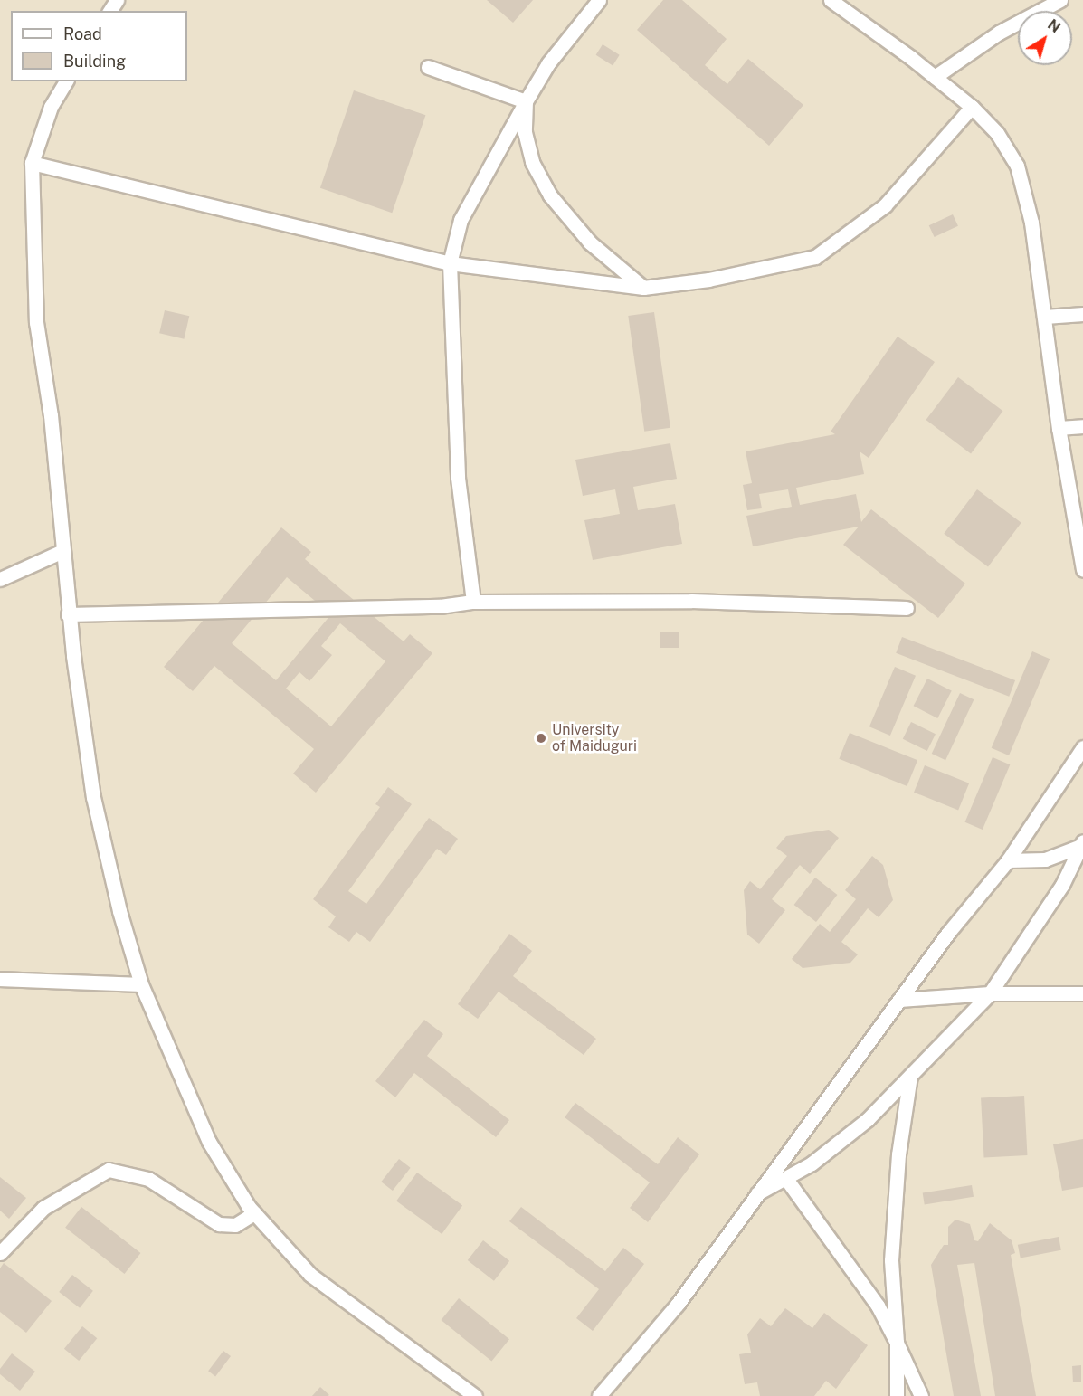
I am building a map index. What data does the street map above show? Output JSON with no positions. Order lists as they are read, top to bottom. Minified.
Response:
{"places":["University of Maiduguri"],"legend":["Road","Building"],"north":"top right"}
